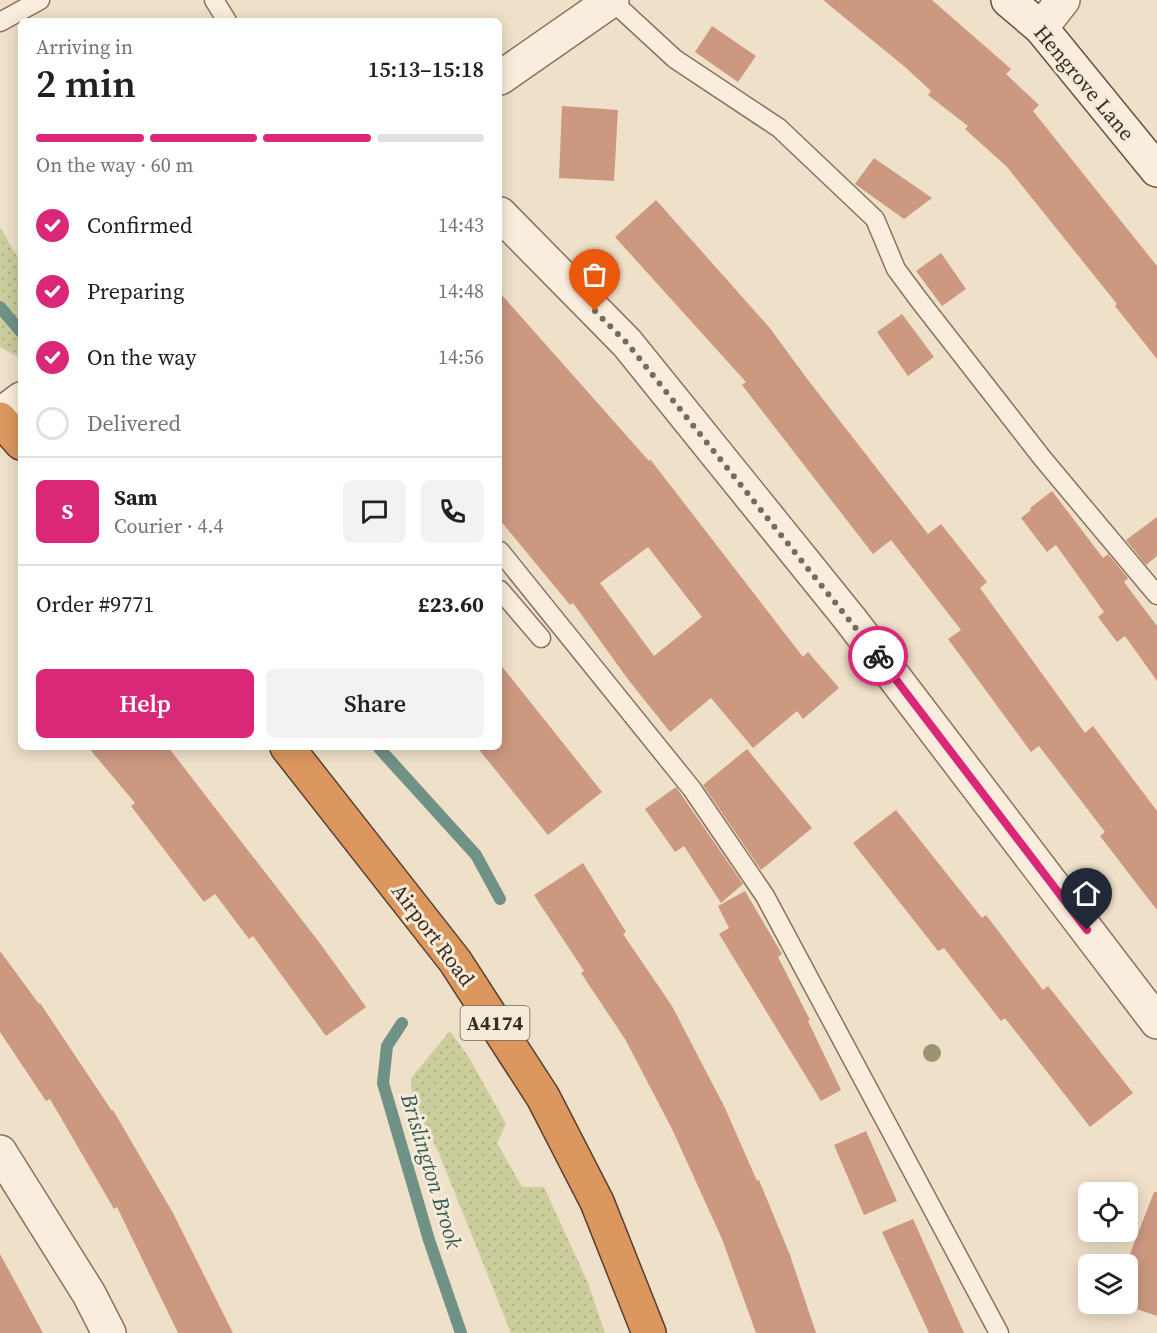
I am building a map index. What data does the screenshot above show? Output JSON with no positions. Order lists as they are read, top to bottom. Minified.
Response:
{"streets":{"highway":["Airport Road","A4174"],"street":["Hengrove Lane"]},"water":["Brislington Brook"],"page":{"heading":["2 min","Arriving in","15:13–15:18"],"panel":["Sam","Courier · 4.4","Order #9771","£23.60"],"bar":"On the way · 60 m","list":[["Confirmed","14:43"],["Preparing","14:48"],["On the way","14:56"],"Delivered"],"round":"S","buttons":["Help","Share"]}}
